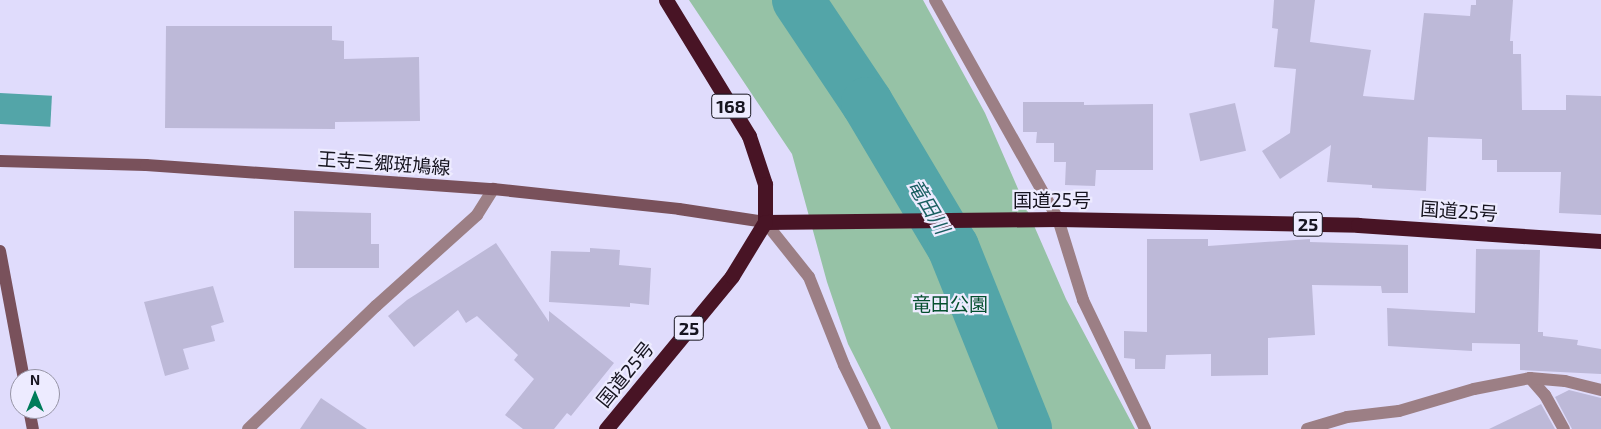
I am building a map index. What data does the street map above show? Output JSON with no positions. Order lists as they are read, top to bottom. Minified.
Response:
{"streets":{"highway":["168","国道25号","25"],"main road":["王寺三郷斑鳩線"]},"crossings":[["168","王寺三郷斑鳩線"],["168","国道25号"],["王寺三郷斑鳩線","国道25号"]],"water":["竜田川"],"parks":["竜田公園"],"north":"top"}
